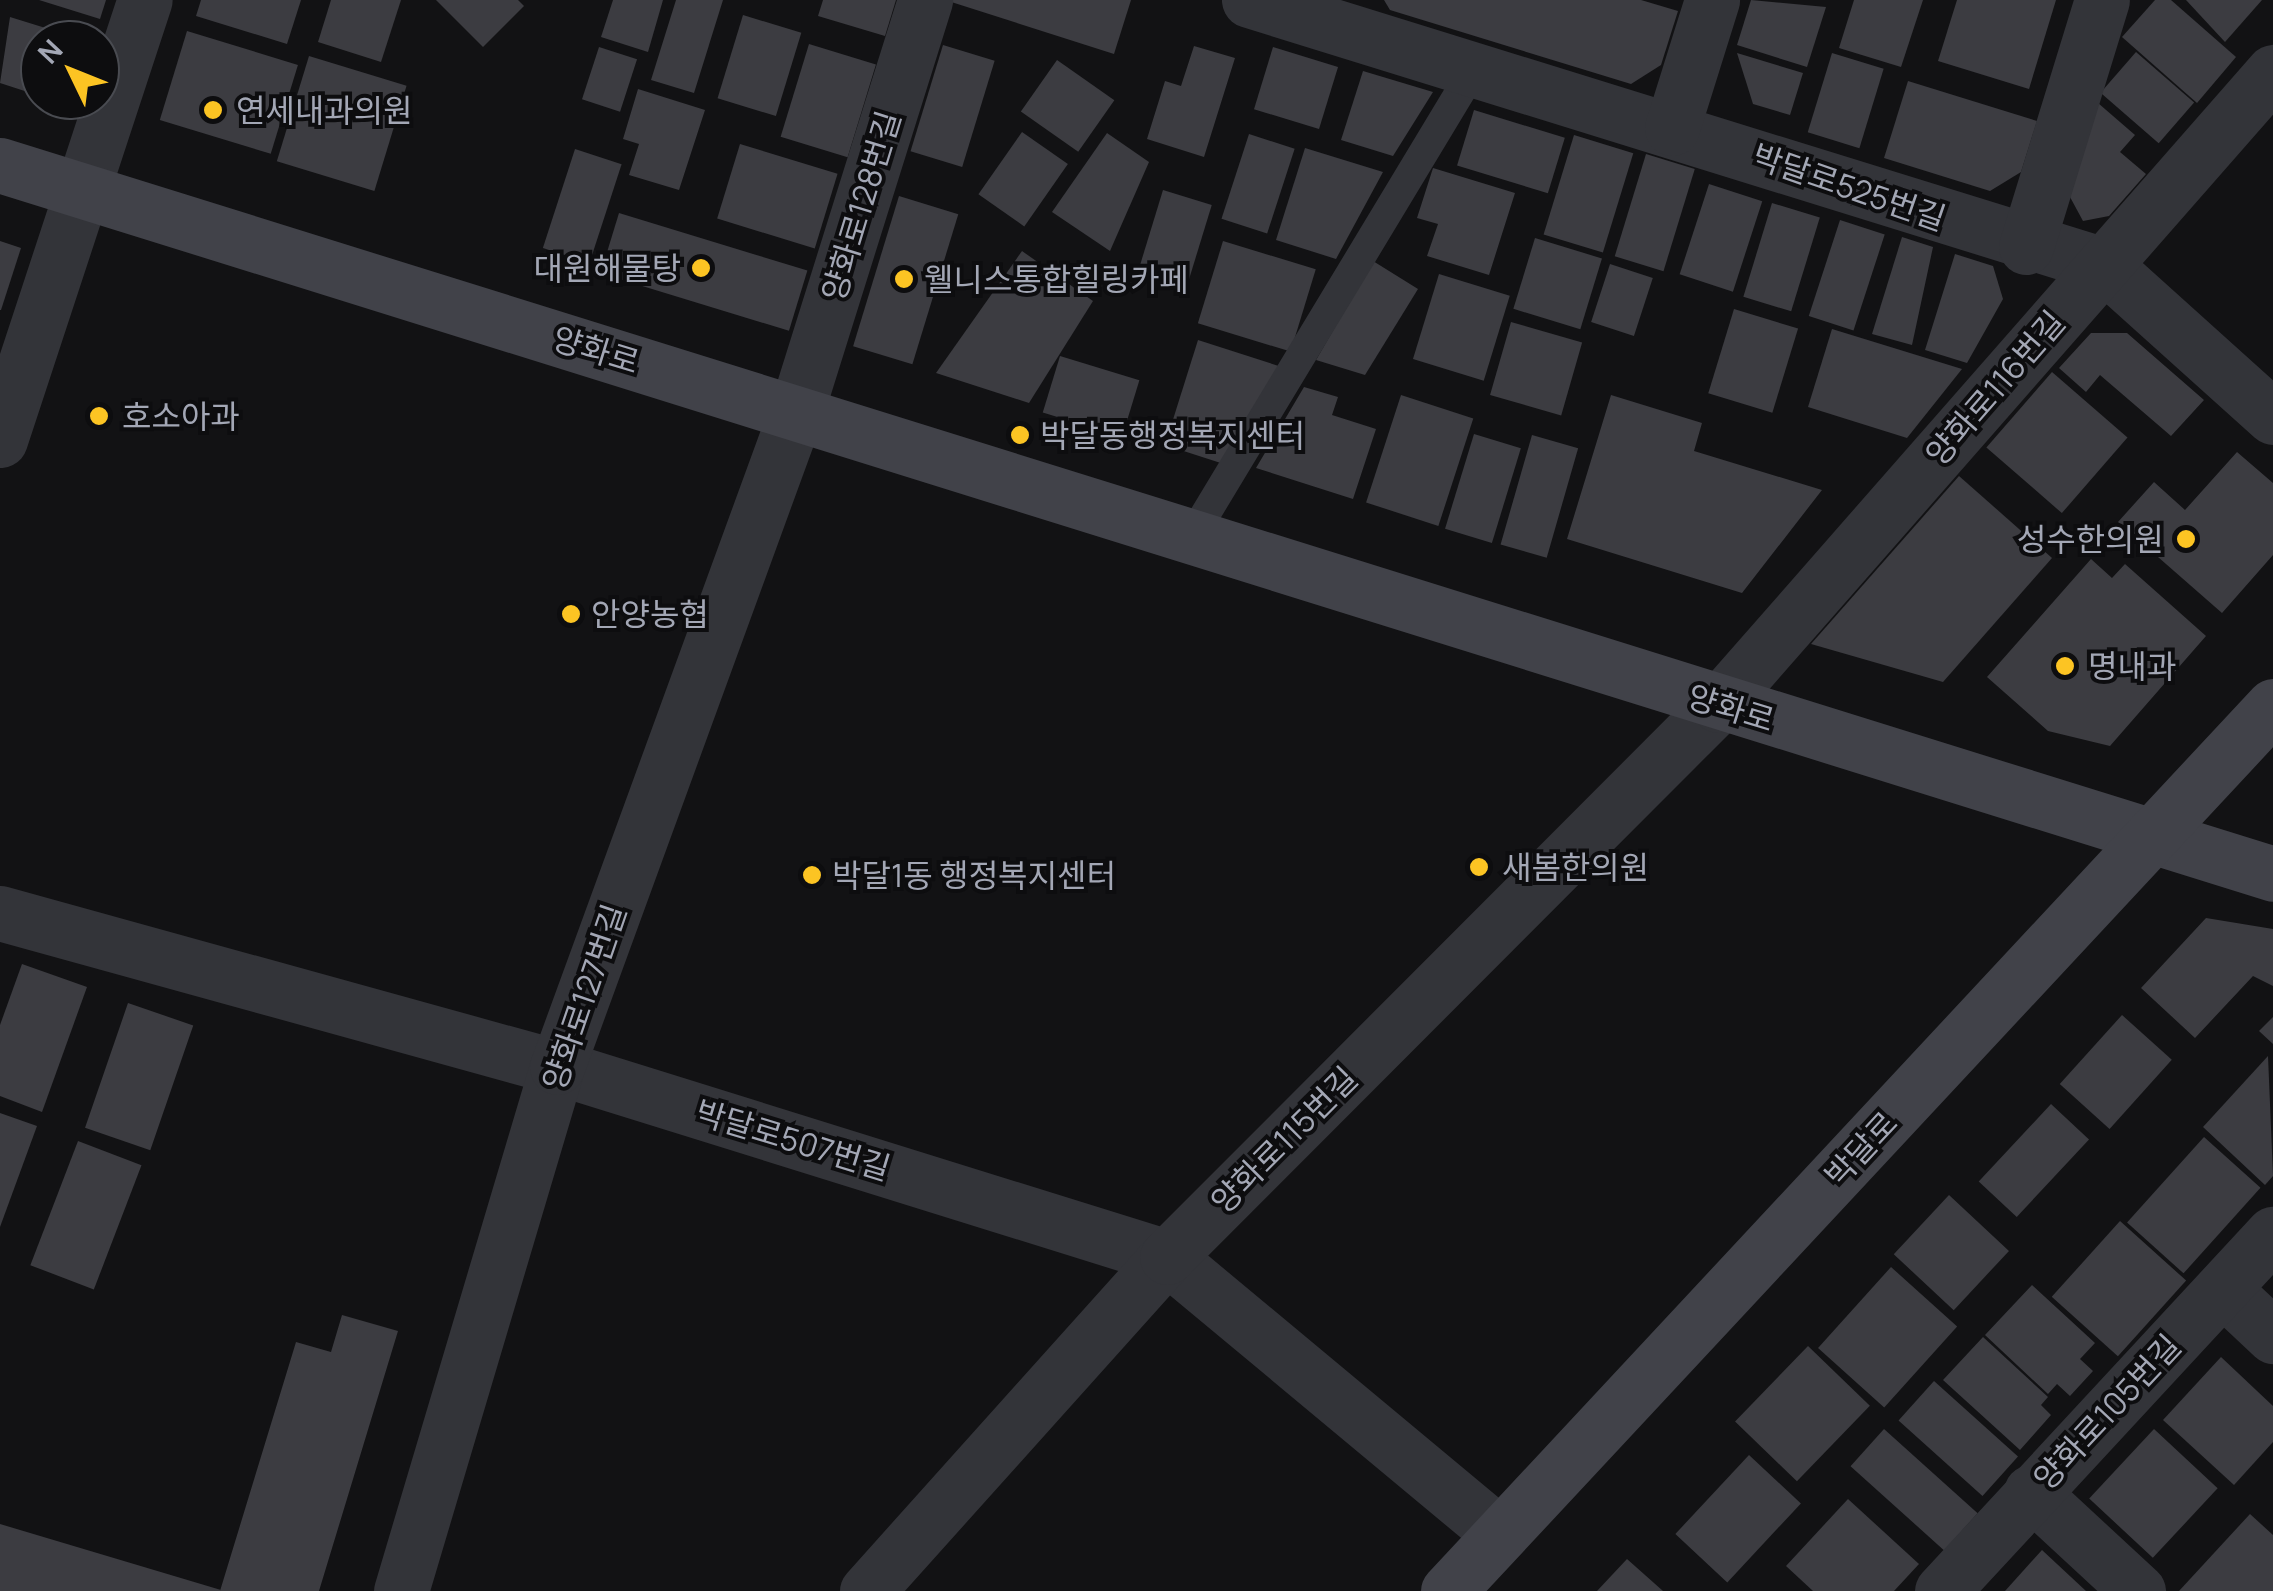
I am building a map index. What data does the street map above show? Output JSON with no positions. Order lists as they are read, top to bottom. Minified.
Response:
{"streets":{"street":["박달로525번길","양화로128번길","양화로","양화로116번길","양화로127번길","박달로507번길","양화로115번길","박달로","양화로105번길"]},"crossings":[["박달로525번길","양화로116번길"],["양화로128번길","양화로"],["양화로128번길","양화로127번길"],["양화로","양화로116번길"],["양화로","양화로127번길"],["양화로","양화로115번길"],["양화로","박달로"],["양화로116번길","양화로115번길"],["양화로127번길","박달로507번길"],["박달로507번길","양화로115번길"],["박달로507번길","박달로"]],"places":["연세내과의원","대원해물탕","웰니스통합힐링카페","호소아과","박달동행정복지센터","성수한의원","안양농협","명내과","새봄한의원","박달1동 행정복지센터"],"north":"top left"}
